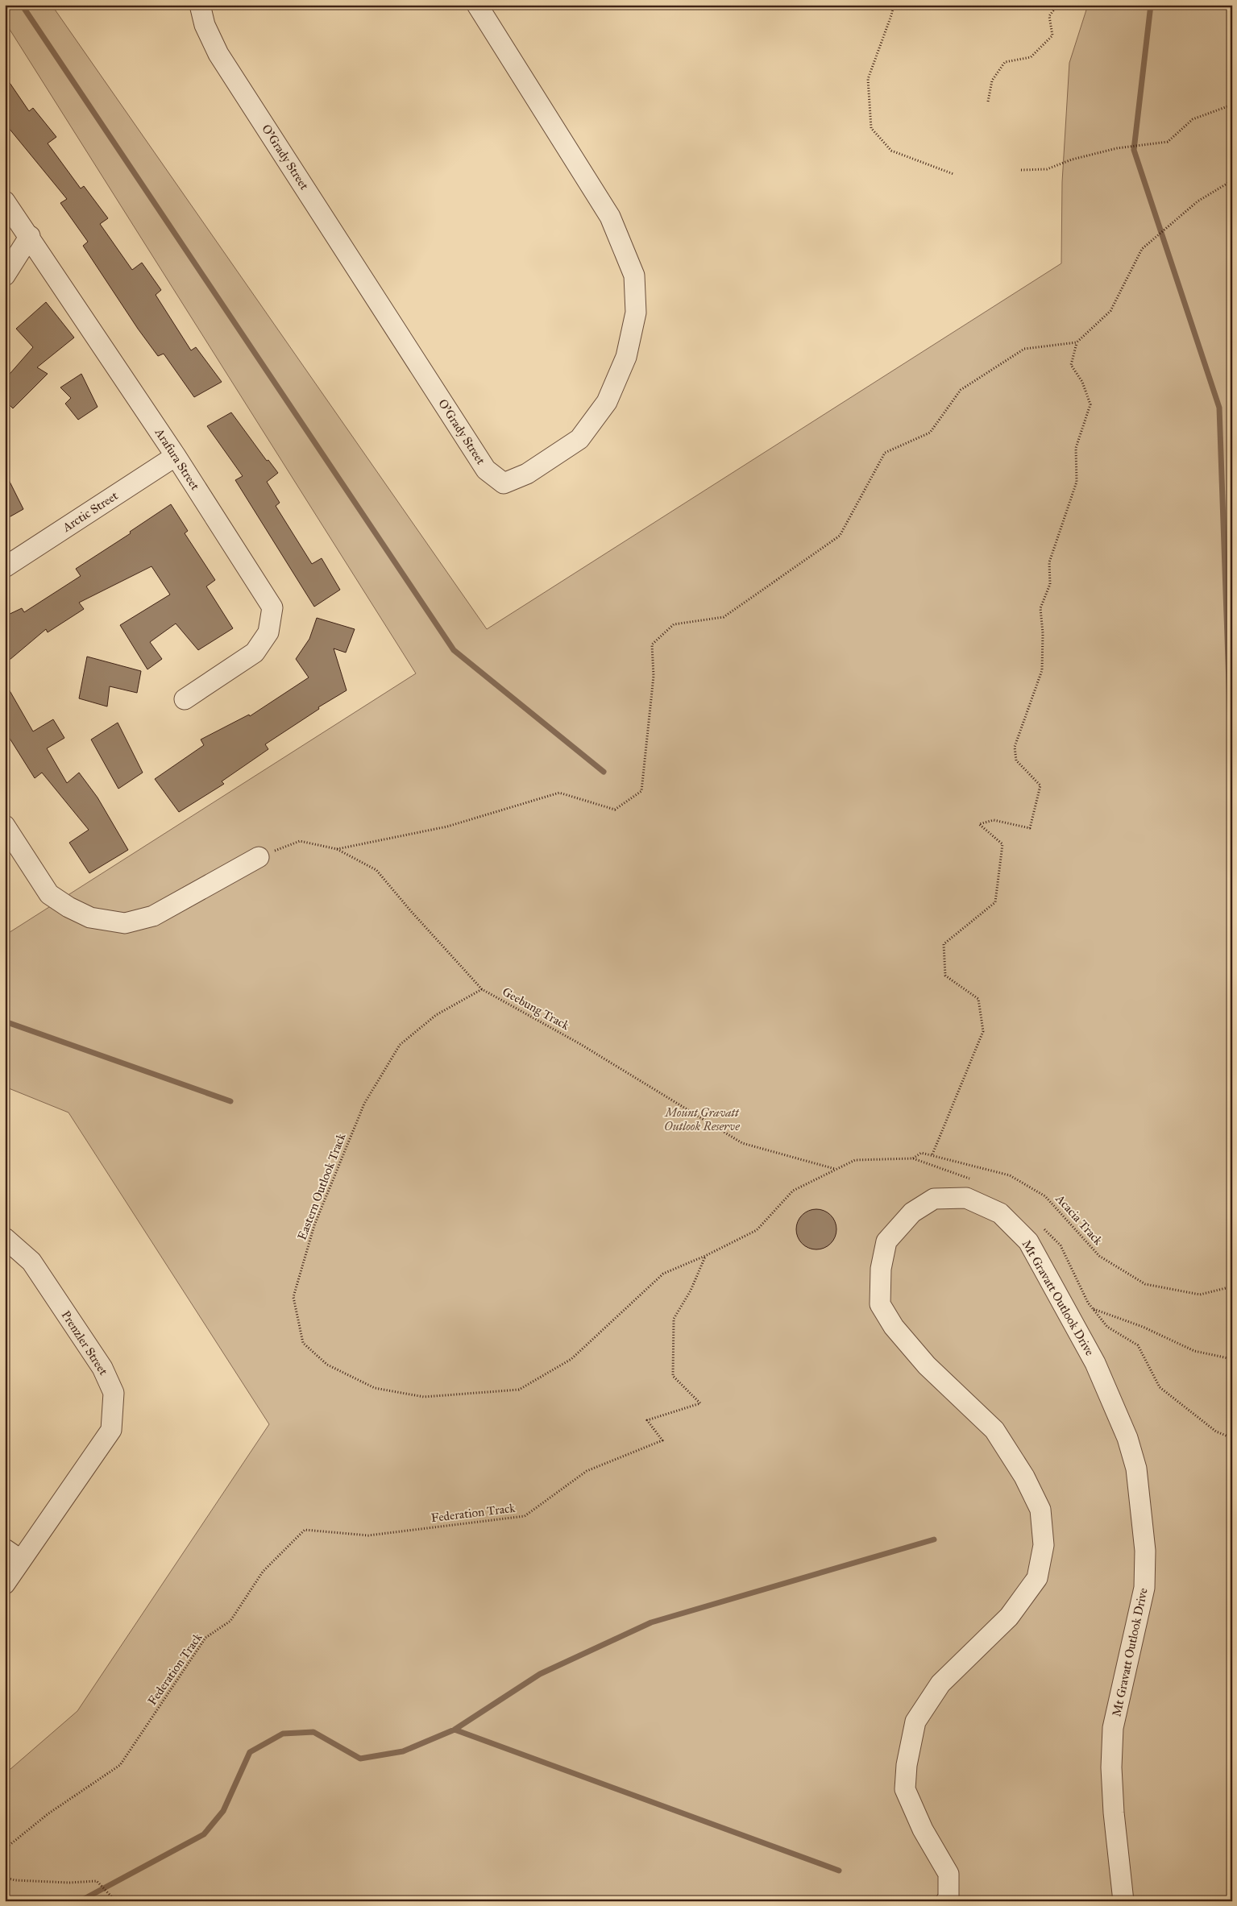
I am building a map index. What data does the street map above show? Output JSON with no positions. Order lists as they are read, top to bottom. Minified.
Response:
{"streets":{"street":["O'Grady Street","Arafura Street","Arctic Street","Mt Gravatt Outlook Drive","Prenzler Street"],"path":["Geebung Track","Eastern Outlook Track","Acacia Track","Federation Track"]},"crossings":[["Arafura Street","Arctic Street"],["Geebung Track","Eastern Outlook Track"],["Geebung Track","Federation Track"],["Eastern Outlook Track","Federation Track"]],"parks":["Mount Gravatt Outlook Reserve"]}
